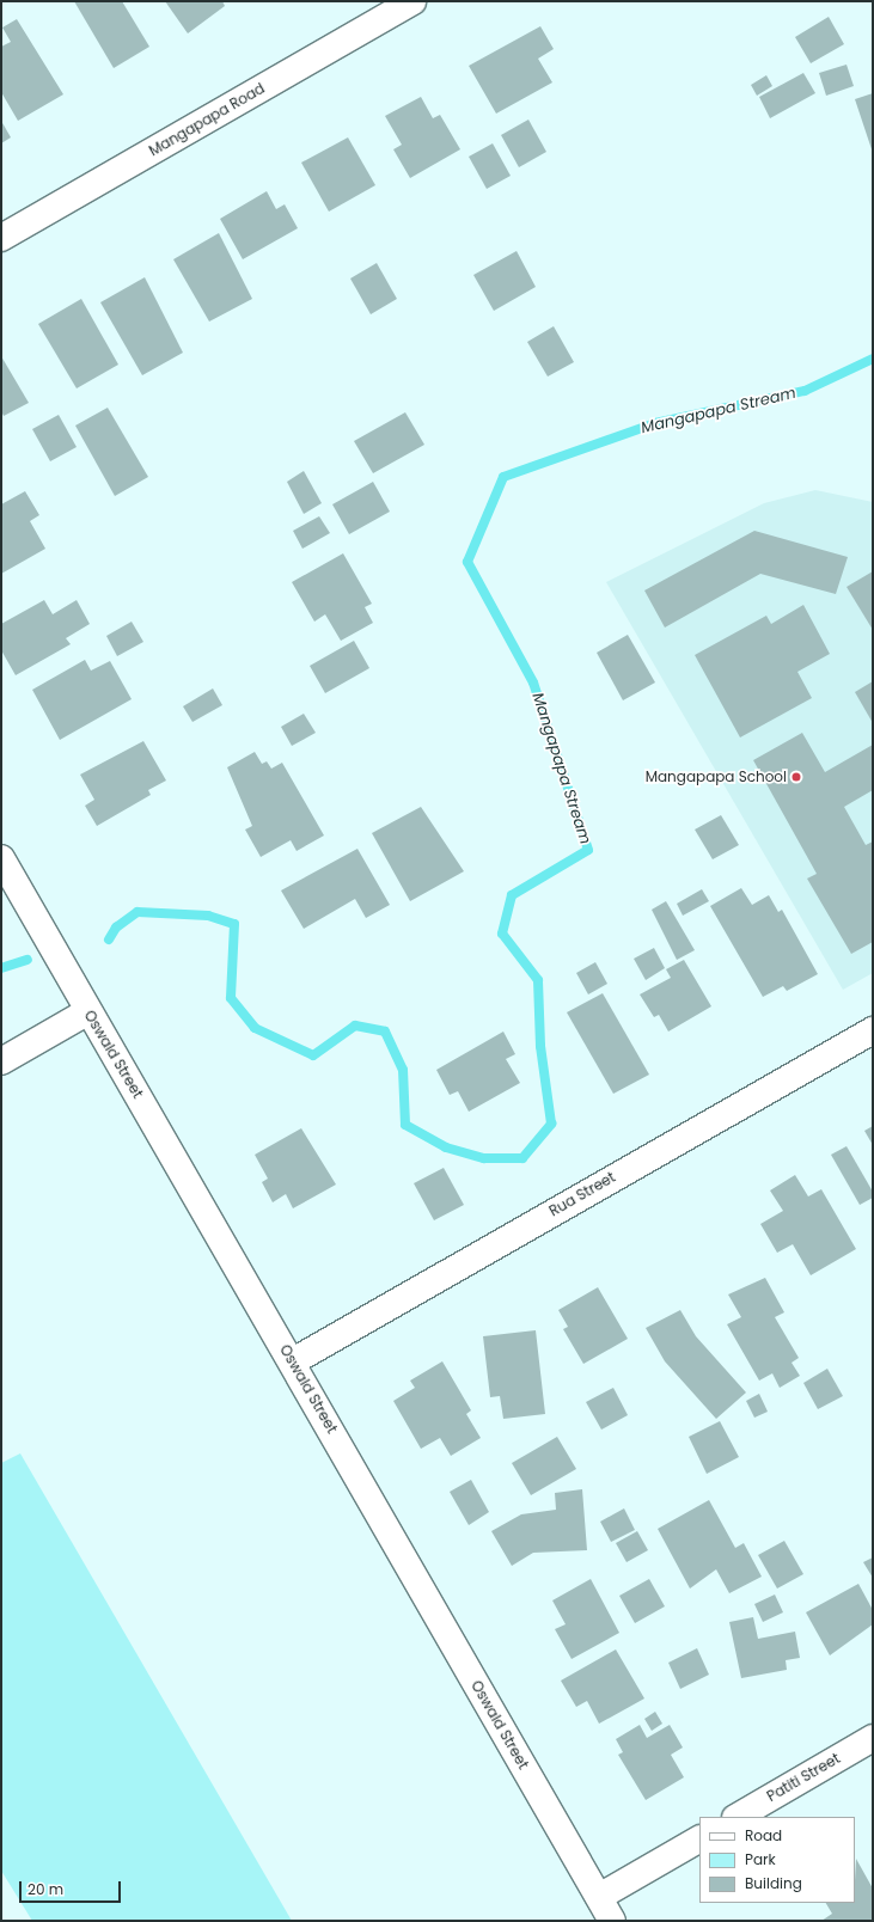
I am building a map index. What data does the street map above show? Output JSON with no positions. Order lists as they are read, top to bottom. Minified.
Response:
{"streets":{"street":["Mangapapa Road","Oswald Street","Rua Street","Patiti Street"]},"crossings":[["Oswald Street","Rua Street"]],"water":["Mangapapa Stream"],"places":["Mangapapa School"],"legend":["Road","Park","Building"],"scale_bar":"20 m"}
